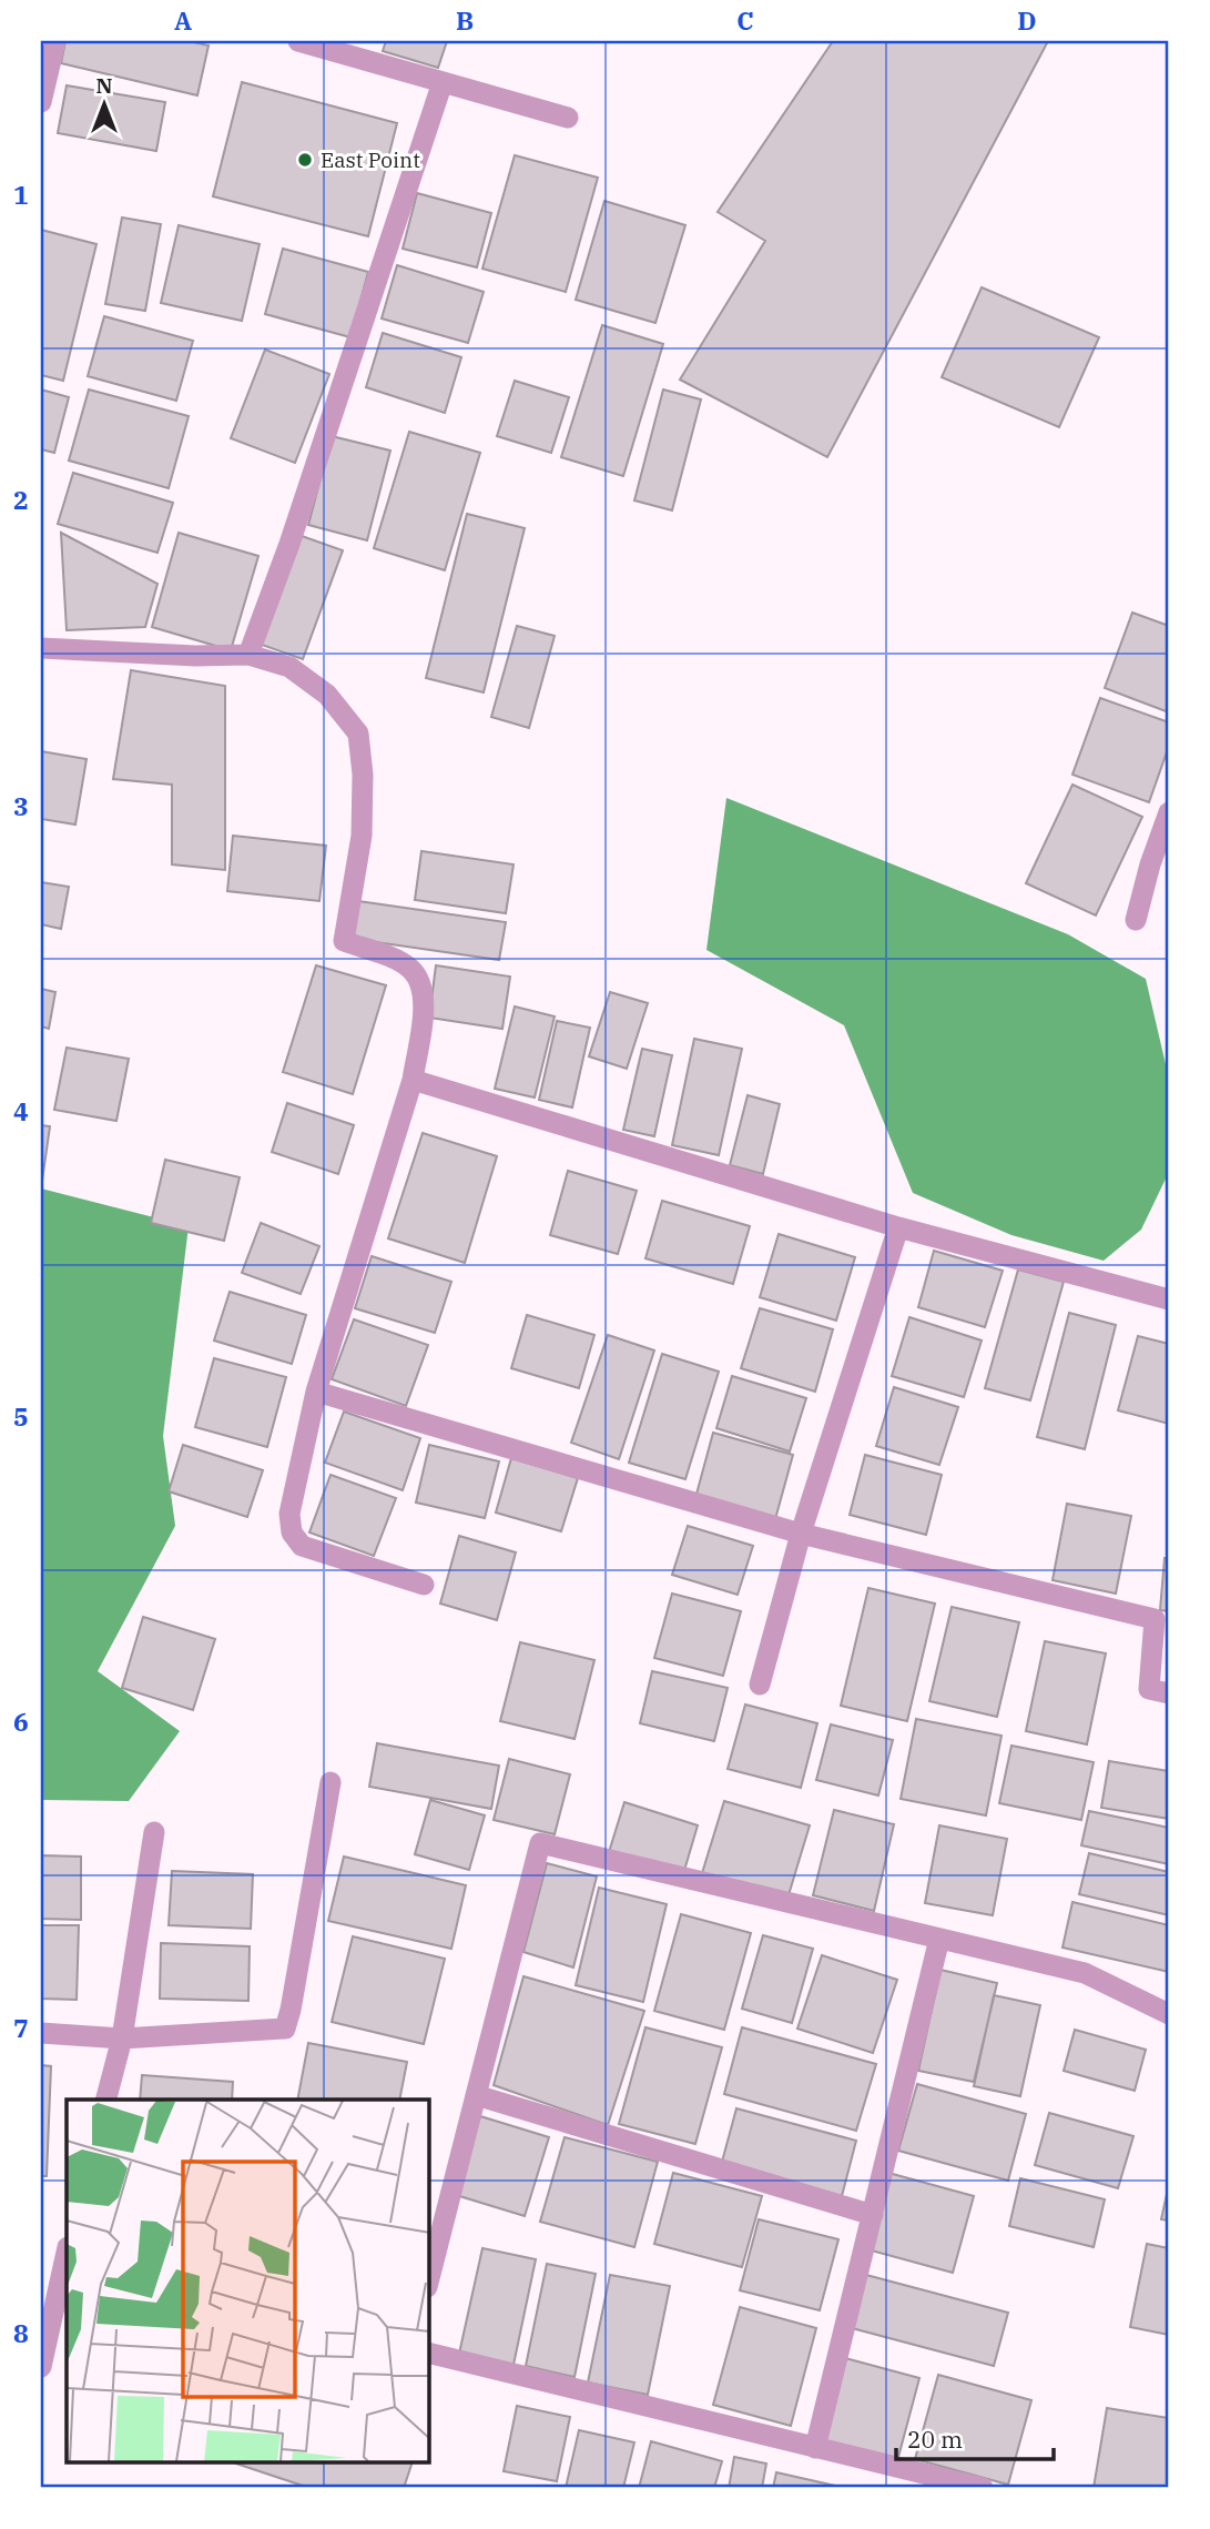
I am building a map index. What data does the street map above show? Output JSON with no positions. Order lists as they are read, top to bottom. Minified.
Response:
{"places":["East Point"],"scale_bar":"20 m","north":"top","grid":{"columns":["A","B","C","D"],"rows":["1","2","3","4","5","6","7","8"]}}
